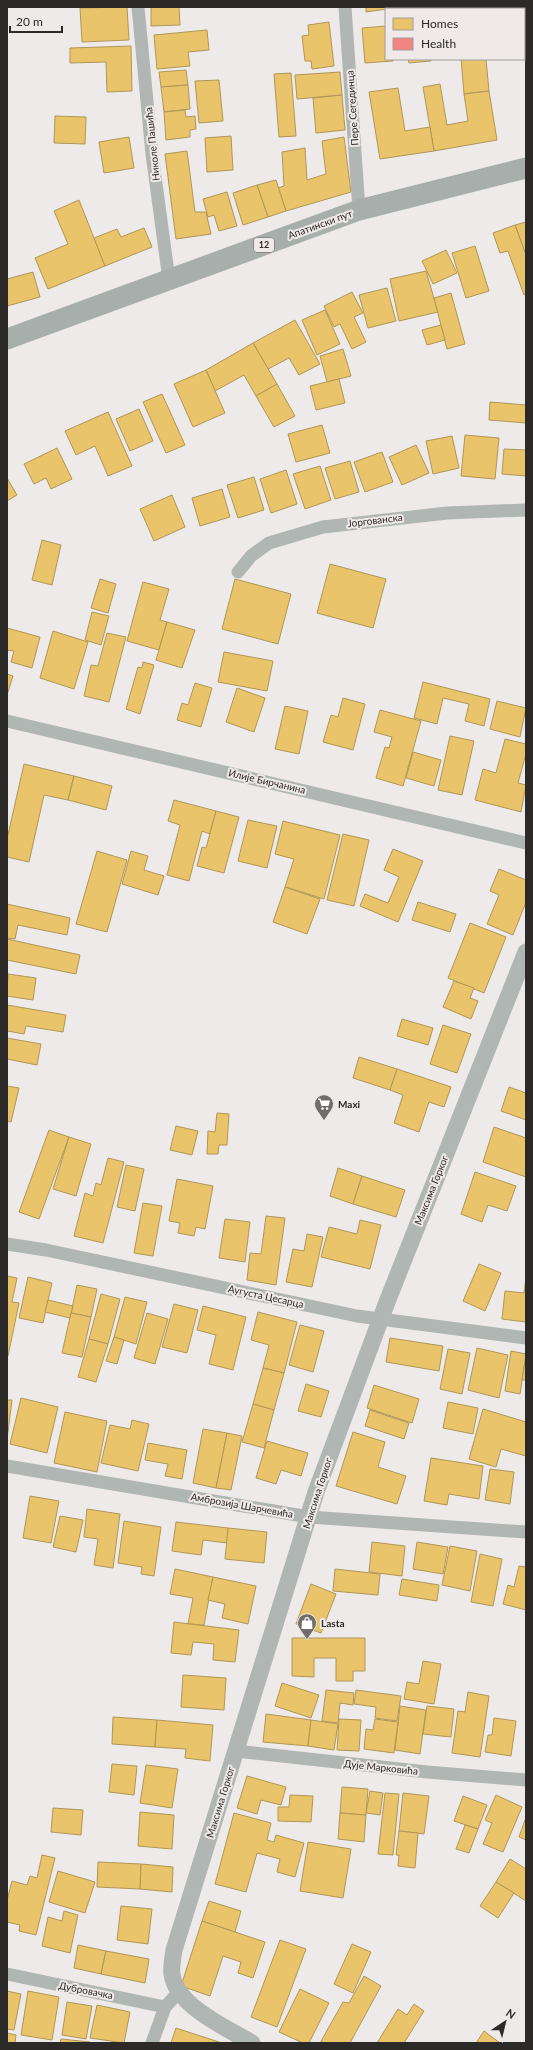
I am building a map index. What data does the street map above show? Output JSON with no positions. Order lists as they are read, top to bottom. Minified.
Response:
{"streets":{"main road":["Апатински пут","12"],"street":["Пере Сегединца","Николе Пашића","Јоргованска","Илије Бирчанина","Максима Горког","Аугуста Цесарца","Амброзија Шарчевића","Дује Марковића","Дубровачка"]},"crossings":[["Пере Сегединца","Апатински пут"],["Николе Пашића","Апатински пут"],["Максима Горког","Аугуста Цесарца"],["Максима Горког","Амброзија Шарчевића"],["Максима Горког","Дује Марковића"]],"places":{"supermarket":["Maxi"],"shop":["Lasta"]},"legend":["Homes","Health"],"scale_bar":"20 m","north":"top right"}
